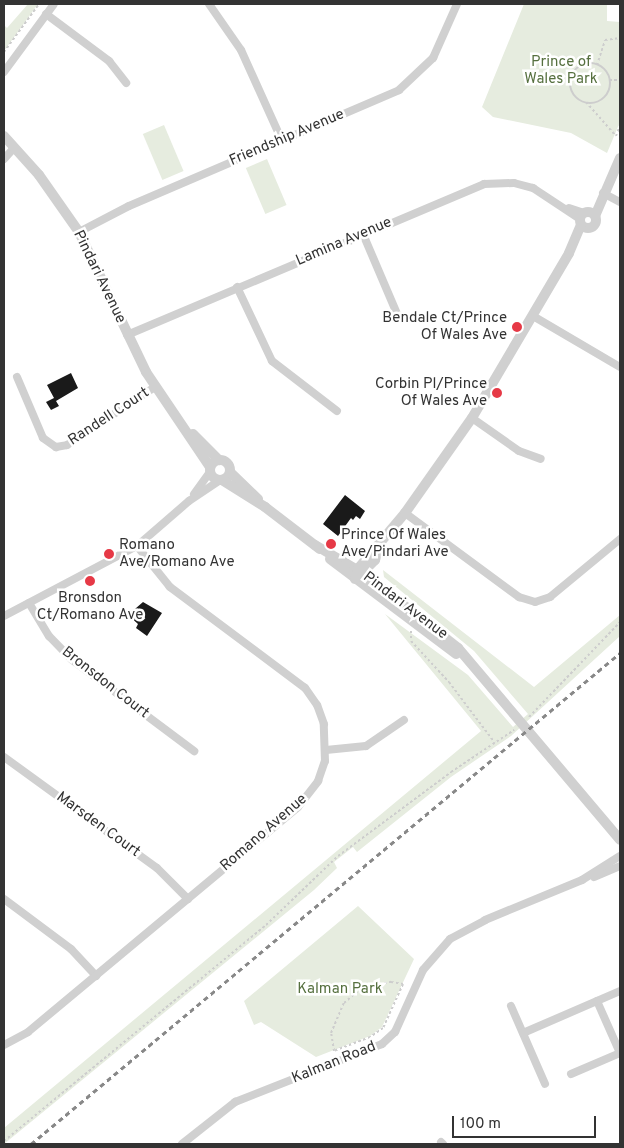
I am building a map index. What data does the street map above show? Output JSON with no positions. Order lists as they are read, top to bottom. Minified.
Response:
{"streets":{"street":["Friendship Avenue","Lamina Avenue","Pindari Avenue","Randell Court","Bronsdon Court","Marsden Court","Romano Avenue","Kalman Road"]},"crossings":[["Friendship Avenue","Pindari Avenue"],["Lamina Avenue","Pindari Avenue"],["Pindari Avenue","Randell Court"],["Marsden Court","Romano Avenue"]],"parks":["Prince of Wales Park","Kalman Park"],"places":["Bendale Ct/Prince Of Wales Ave","Corbin Pl/Prince Of Wales Ave","Prince Of Wales Ave/Pindari Ave","Romano Ave/Romano Ave","Bronsdon Ct/Romano Ave"],"scale_bar":"100 m"}
